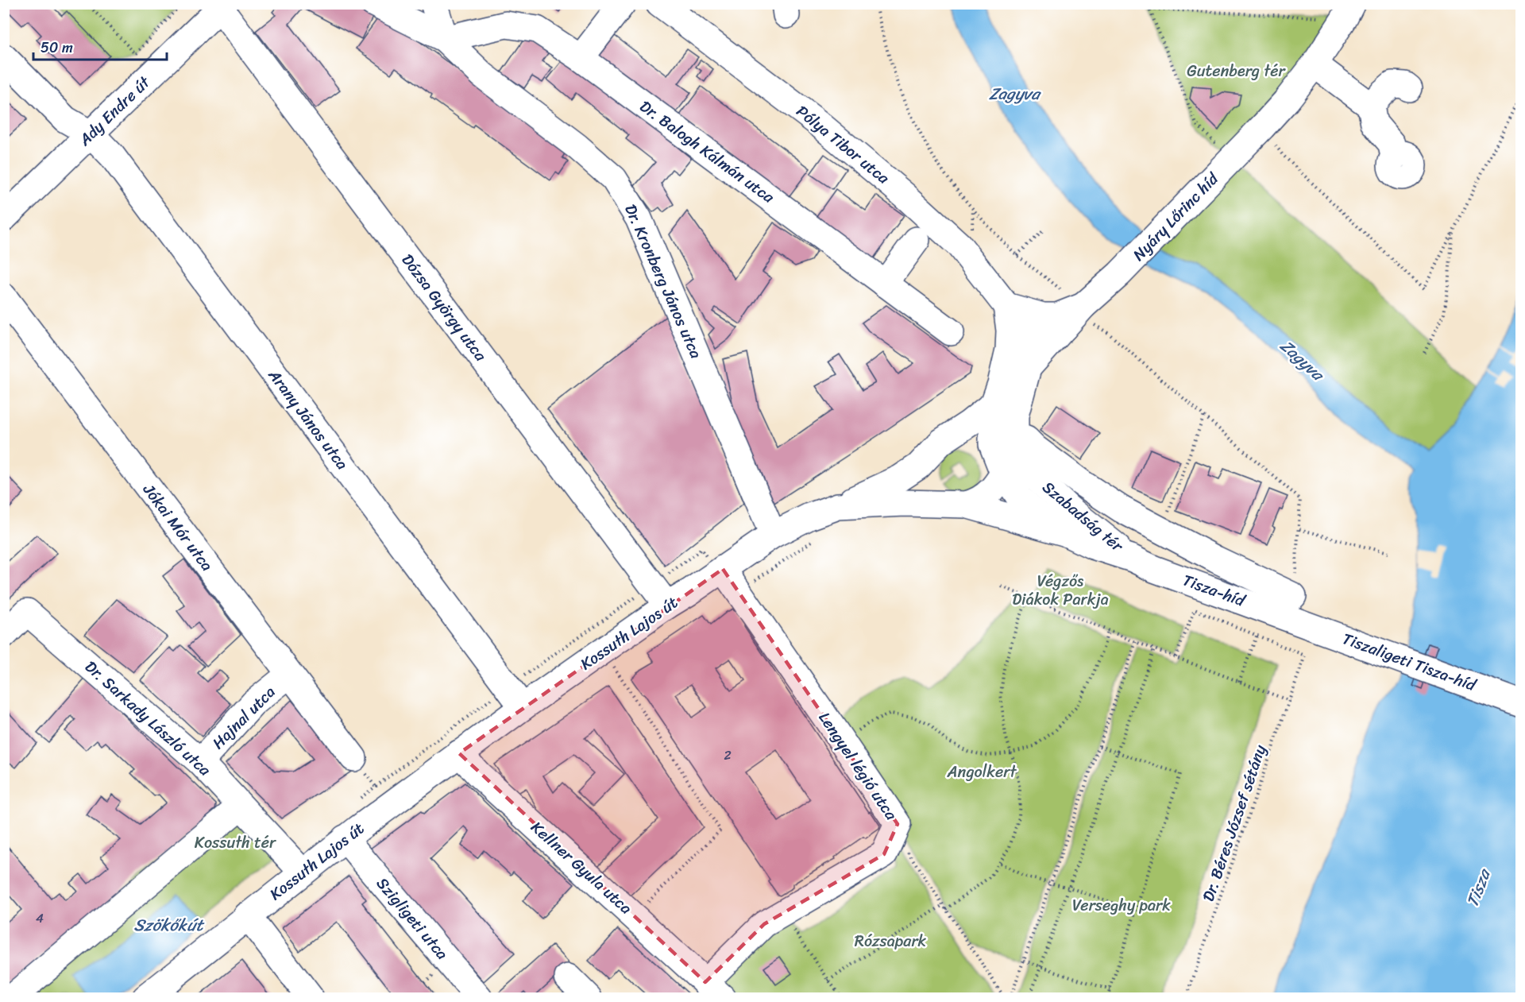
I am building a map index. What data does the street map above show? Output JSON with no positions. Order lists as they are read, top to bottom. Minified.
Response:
{"streets":{"street":["Ady Endre út","Pólya Tibor utca","Dr. Balogh Kálmán utca","Nyáry Lőrinc híd","Dr. Kronberg János utca","Dózsa György utca","Arany János utca","Szabadság tér","Jókai Mór utca","Tisza-híd","Kossuth Lajos út","Tiszaligeti Tisza-híd","Hajnal utca","Dr. Sarkady László utca","Lengyel légió utca","Kellner Gyula utca","Szigligeti utca"],"path":["Dr. Béres József sétány"]},"crossings":[["Ady Endre út","Dózsa György utca"],["Ady Endre út","Arany János utca"],["Dr. Balogh Kálmán utca","Dr. Kronberg János utca"],["Dr. Kronberg János utca","Kossuth Lajos út"],["Dózsa György utca","Kossuth Lajos út"],["Arany János utca","Kossuth Lajos út"],["Szabadság tér","Tisza-híd"],["Szabadság tér","Kossuth Lajos út"],["Jókai Mór utca","Hajnal utca"],["Tisza-híd","Tiszaligeti Tisza-híd"],["Kossuth Lajos út","Dr. Sarkady László utca"],["Kossuth Lajos út","Lengyel légió utca"],["Kossuth Lajos út","Kellner Gyula utca"],["Kossuth Lajos út","Szigligeti utca"],["Hajnal utca","Dr. Sarkady László utca"],["Lengyel légió utca","Kellner Gyula utca"]],"water":["Zagyva","Tisza","Szökőkút"],"parks":["Gutenberg tér","Végzős Diákok Parkja","Angolkert","Kossuth tér","Verseghy park","Rózsapark"],"house_numbers":["2","4"],"scale_bar":"50 m"}
